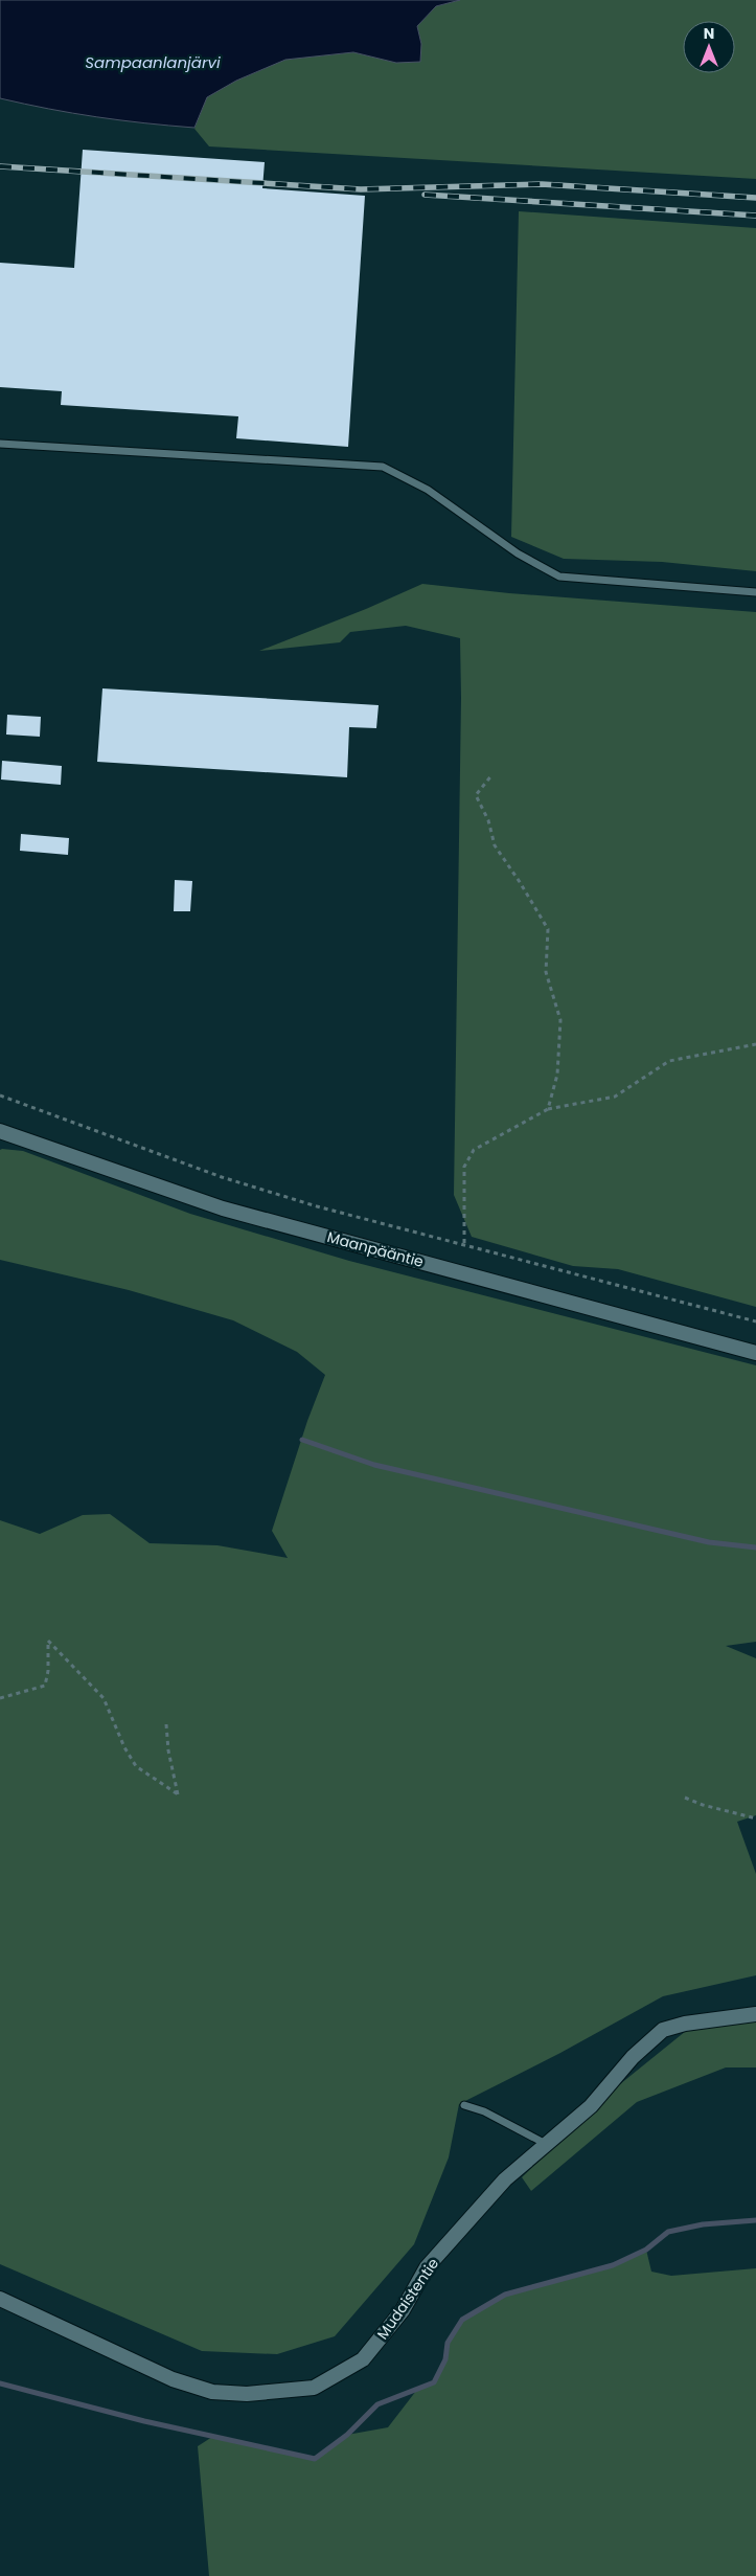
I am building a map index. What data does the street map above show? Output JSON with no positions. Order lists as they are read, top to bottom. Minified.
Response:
{"streets":{"street":["Maanpääntie","Mudaistentie"]},"water":["Sampaanlanjärvi"],"north":"top"}
